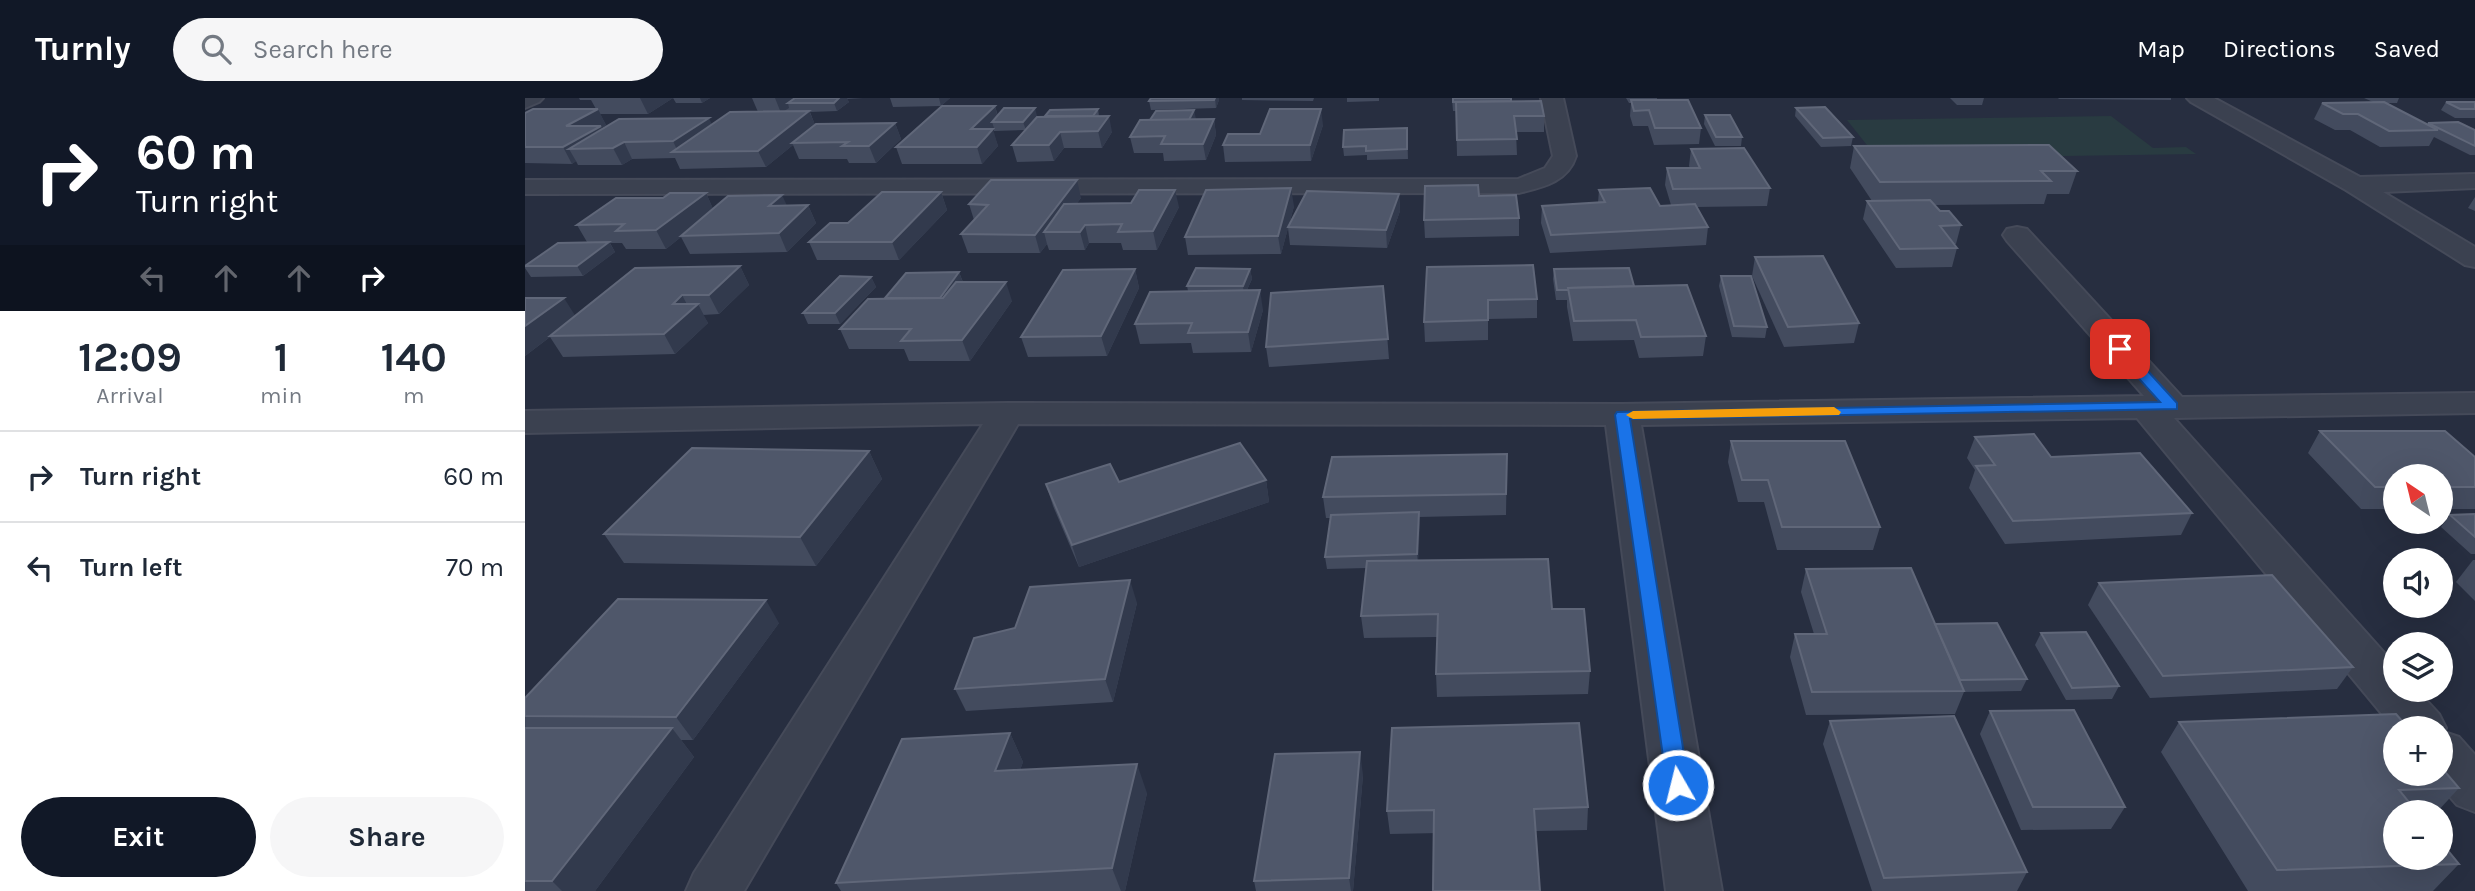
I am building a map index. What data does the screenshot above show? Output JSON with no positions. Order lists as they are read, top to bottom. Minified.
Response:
{"north":"top left","page":{"header":"Turnly","search":"Search here","nav":["Map","Directions","Saved"],"turn":["60 m","Turn right"],"eta":["12:09","Arrival","1","min","140","m"],"list":[{"name":"Turn right","value":"60 m"},{"name":"Turn left","value":"70 m"}],"map_buttons":["+","−"],"buttons":["Exit","Share"]}}
